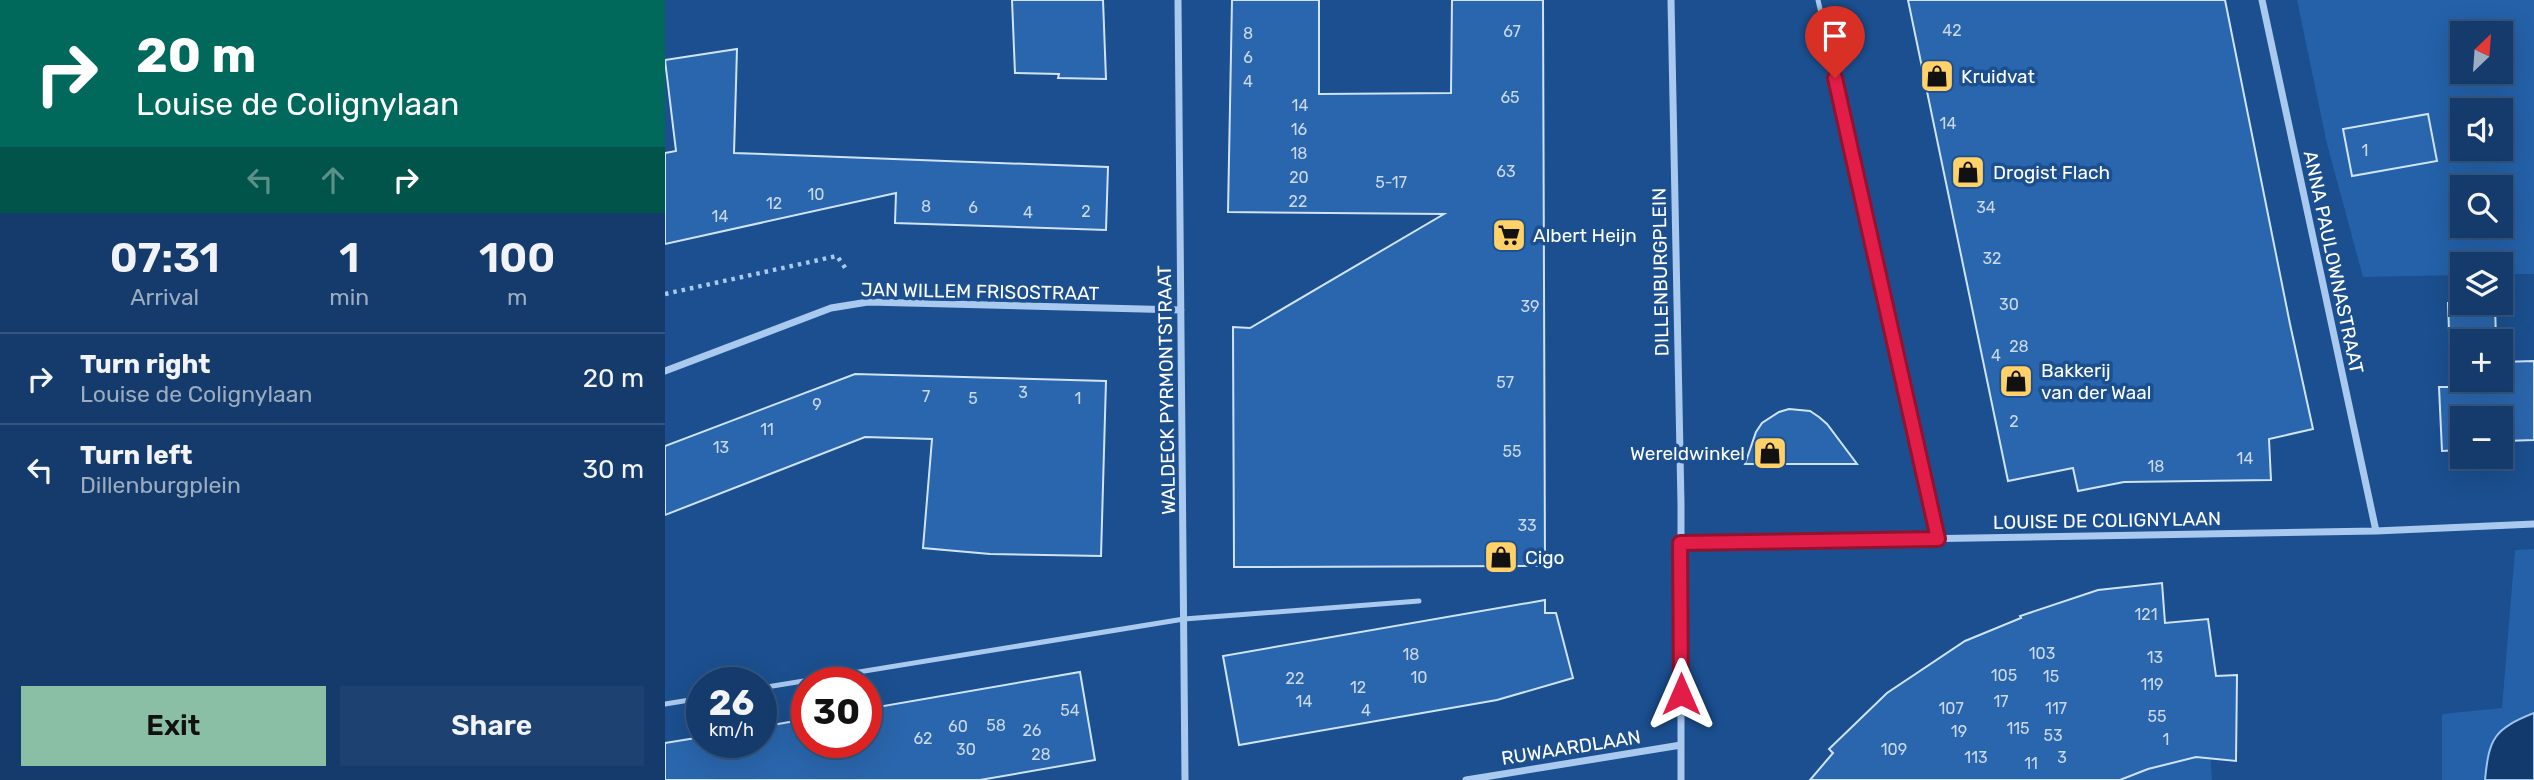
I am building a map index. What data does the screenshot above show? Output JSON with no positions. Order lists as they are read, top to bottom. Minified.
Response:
{"streets":{"street":["ANNA PAULOWNASTRAAT","DILLENBURGPLEIN","JAN WILLEM FRISOSTRAAT","WALDECK PYRMONTSTRAAT","LOUISE DE COLIGNYLAAN","RUWAARDLAAN"]},"crossings":[["ANNA PAULOWNASTRAAT","LOUISE DE COLIGNYLAAN"],["DILLENBURGPLEIN","LOUISE DE COLIGNYLAAN"],["DILLENBURGPLEIN","RUWAARDLAAN"],["JAN WILLEM FRISOSTRAAT","WALDECK PYRMONTSTRAAT"]],"places":{"shop":["Kruidvat","Drogist Flach","Bakkerij van der Waal","Wereldwinkel","Cigo"],"supermarket":["Albert Heijn"]},"house_numbers":["42","67","8","6","4","65","14","14","16","1","18","63","20","5-17","10","22","12","8","6","34","2","4","14","32","30","39","28","4","57","3","7","5","1","9","2","11","13","55","14","18","33","121","103","18","13","105","15","10","22","119","12","14","17","107","117","54","4","55","58","60","115","26","19","53","62","1","30","109","28","113","3","11"],"north":"top right","page":{"turn":["20 m","Louise de Colignylaan"],"map_buttons":["+","−"],"eta":["07:31","Arrival","1","min","100","m"],"list":[{"name":"Turn right","note":"Louise de Colignylaan","value":"20 m"},{"name":"Turn left","note":"Dillenburgplein","value":"30 m"}],"speed":"26 km/h","limit":"30","buttons":["Exit","Share"]}}
